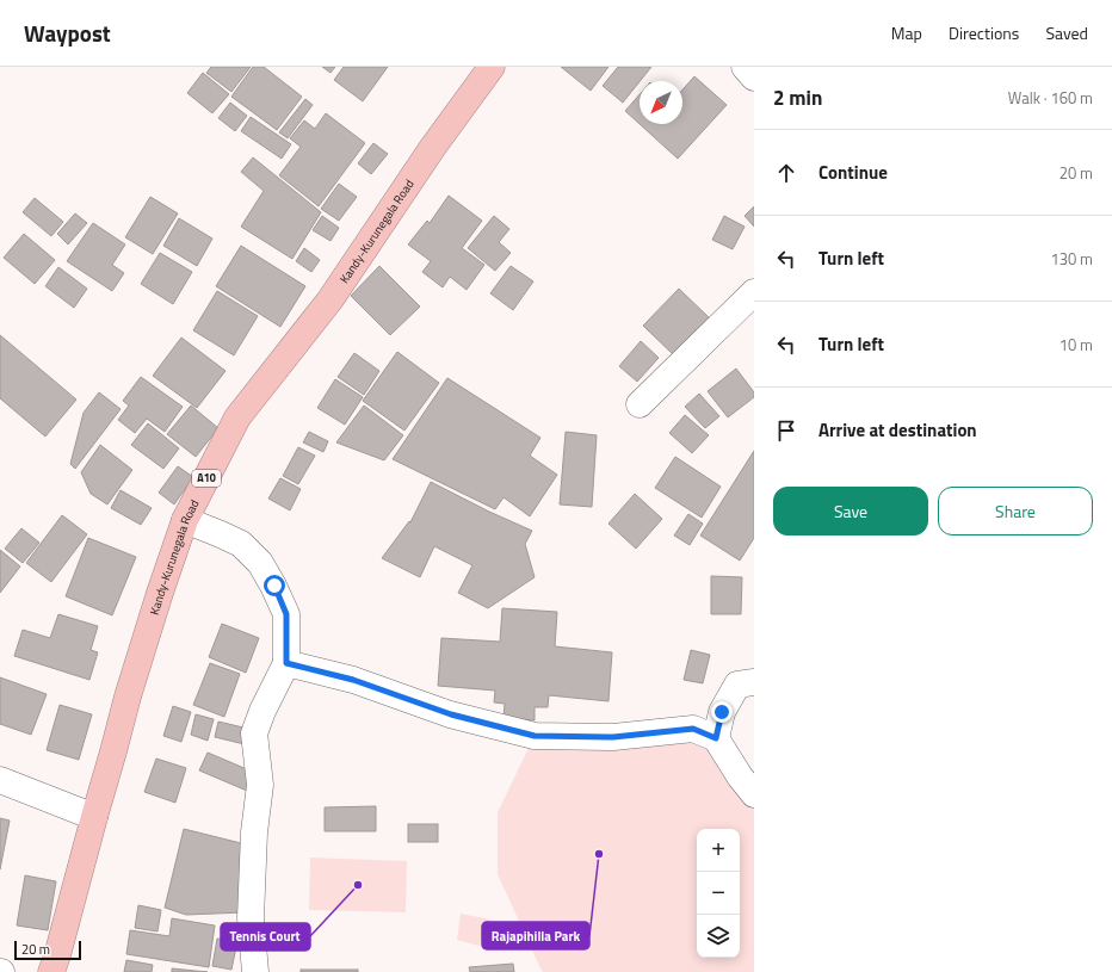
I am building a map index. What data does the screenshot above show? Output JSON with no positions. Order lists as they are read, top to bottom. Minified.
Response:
{"streets":{"highway":["Kandy-Kurunegala Road","A10"]},"places":["Rajapihilla Park","Tennis Court"],"scale_bar":"20 m","north":"bottom left","page":{"header":"Waypost","nav":["Map","Directions","Saved"],"heading":["2 min","Walk · 160 m"],"list":[["Continue","20 m"],["Turn left","130 m"],["Turn left","10 m"],"Arrive at destination"],"buttons":["Save","Share"],"map_buttons":["+","−"],"scale":"20 m"}}
